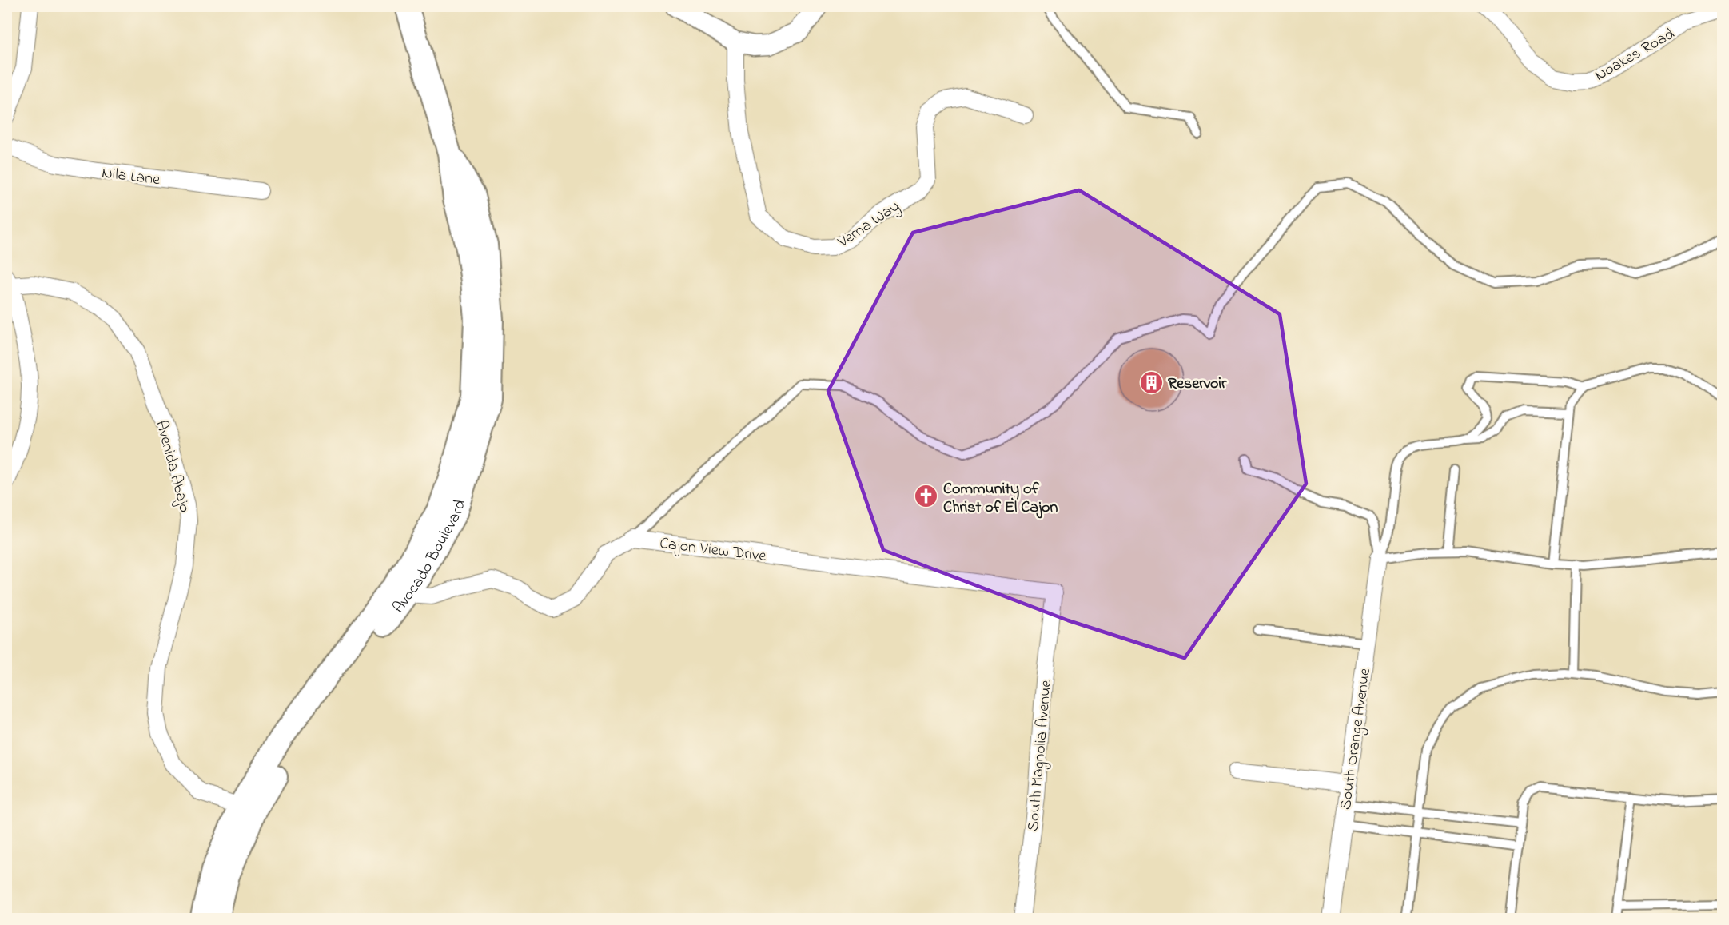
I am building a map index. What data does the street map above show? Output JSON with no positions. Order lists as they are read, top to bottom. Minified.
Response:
{"streets":{"main road":["Avocado Boulevard"],"street":["Noakes Road","Nila Lane","Verna Way","Avenida Abajo","Cajon View Drive","South Orange Avenue","South Magnolia Avenue"]},"crossings":[["Avenida Abajo","Avocado Boulevard"],["Cajon View Drive","South Magnolia Avenue"]],"places":{"building":["Reservoir"],"church":["Community of Christ of El Cajon"]}}
